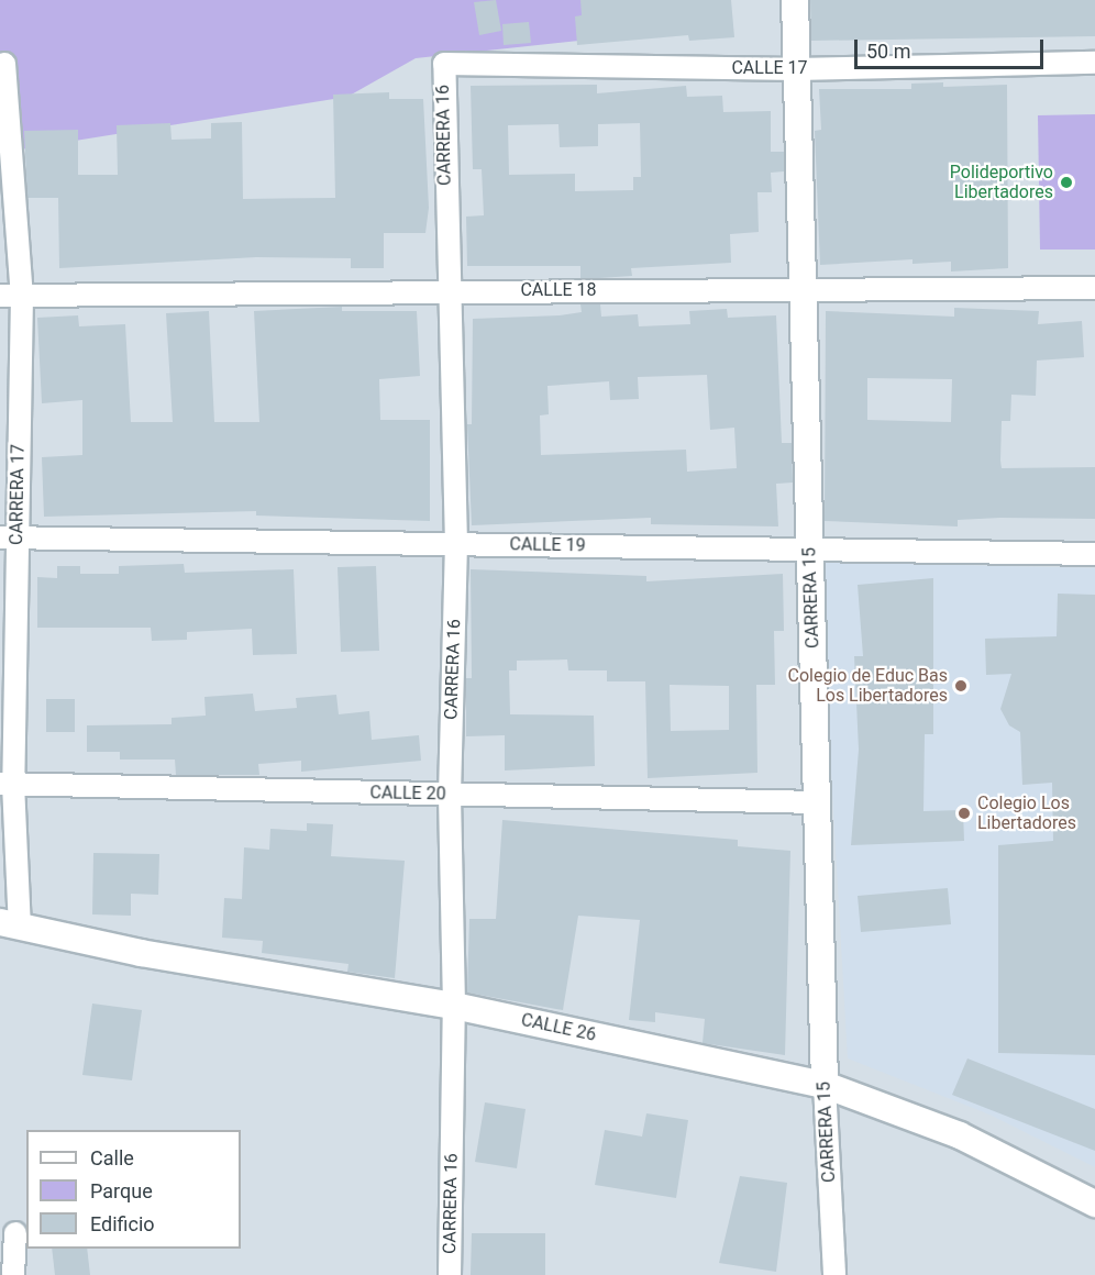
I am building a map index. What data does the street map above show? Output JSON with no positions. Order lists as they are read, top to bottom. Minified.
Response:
{"streets":{"street":["CALLE 17","CARRERA 16","CALLE 18","CARRERA 17","CALLE 19","CARRERA 15","CALLE 20","CALLE 26"]},"crossings":[["CALLE 17","CARRERA 16"],["CALLE 17","CARRERA 15"],["CARRERA 16","CALLE 18"],["CARRERA 16","CALLE 19"],["CARRERA 16","CALLE 20"],["CARRERA 16","CALLE 26"],["CALLE 18","CARRERA 17"],["CALLE 18","CARRERA 15"],["CARRERA 17","CALLE 19"],["CARRERA 17","CALLE 20"],["CARRERA 17","CALLE 26"],["CALLE 19","CARRERA 15"],["CARRERA 15","CALLE 20"],["CARRERA 15","CALLE 26"]],"places":["Polideportivo Libertadores","Colegio de Educ Bas Los Libertadores","Colegio Los Libertadores"],"legend":["Calle","Parque","Edificio"],"scale_bar":"50 m"}
